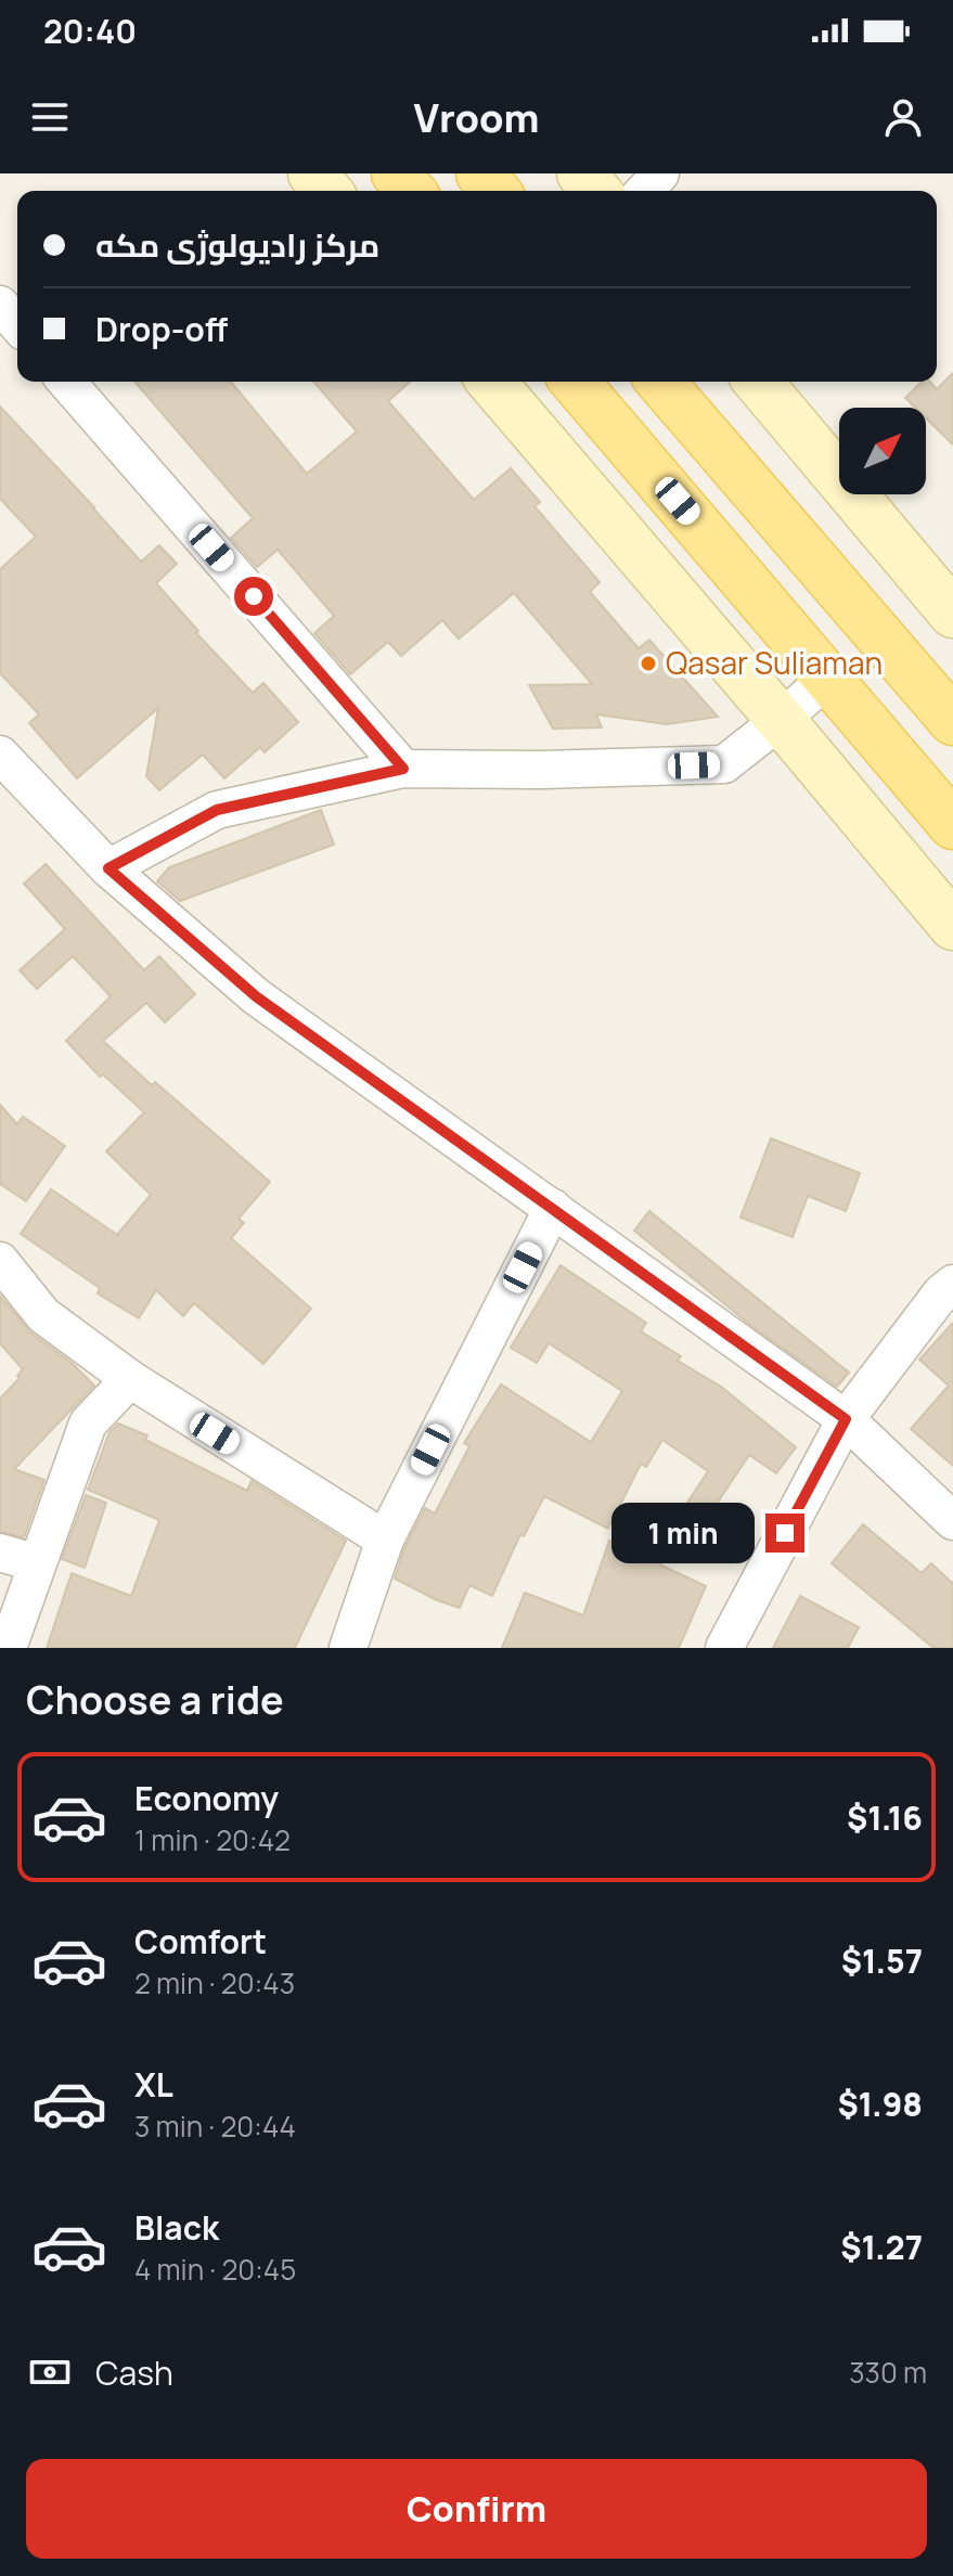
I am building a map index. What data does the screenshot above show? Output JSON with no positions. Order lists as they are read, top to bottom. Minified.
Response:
{"places":["Qasar Suliaman"],"north":"top right","page":{"status":"20:40","header":"Vroom","banner":["مرکز رادیولوژی مکه","Drop-off"],"bubble":"1 min","heading":"Choose a ride","list":[{"name":"Economy","note":"1 min · 20:42","value":"$1.16"},{"name":"Comfort","note":"2 min · 20:43","value":"$1.57"},{"name":"XL","note":"3 min · 20:44","value":"$1.98"},{"name":"Black","note":"4 min · 20:45","value":"$1.27"}],"pay":["Cash","330 m"],"buttons":"Confirm"}}
